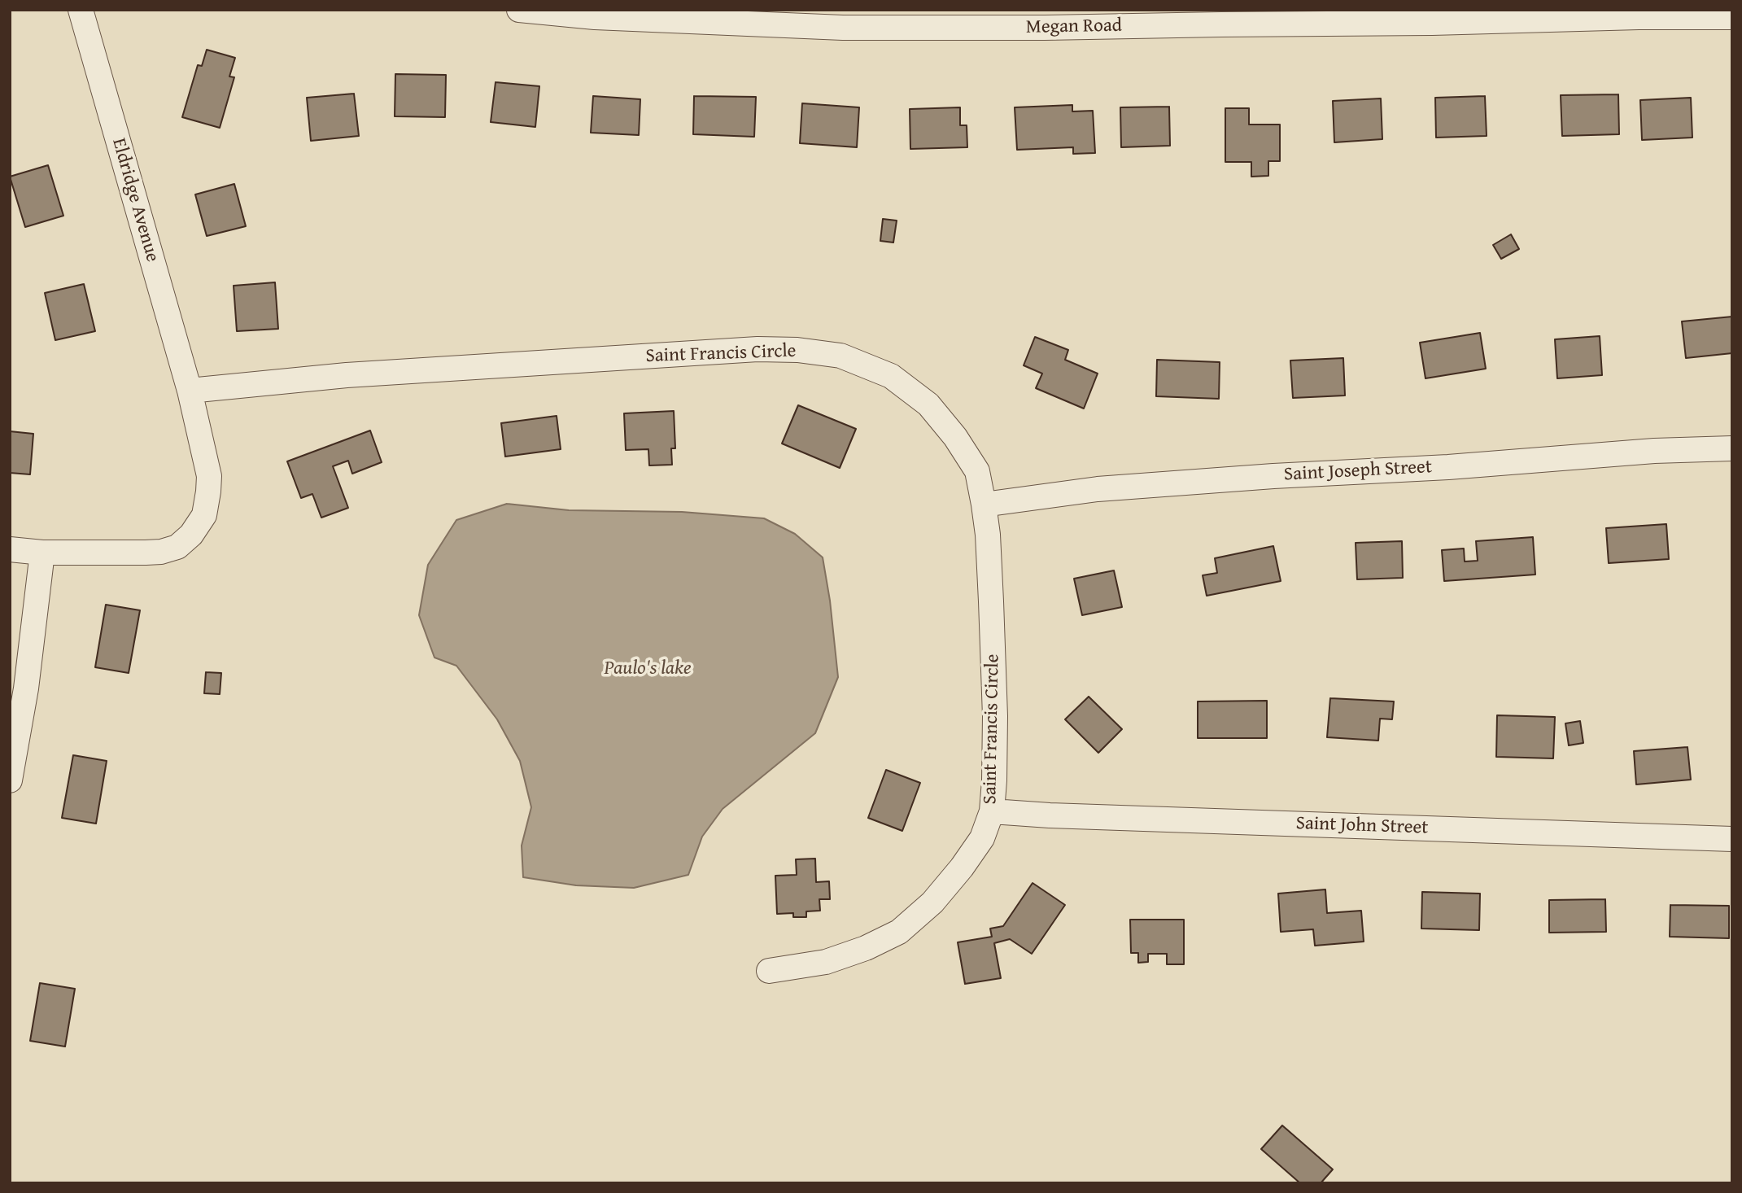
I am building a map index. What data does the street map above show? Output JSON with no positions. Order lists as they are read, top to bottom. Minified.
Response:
{"streets":{"street":["Megan Road","Eldridge Avenue","Saint Francis Circle","Saint Joseph Street","Saint John Street"]},"crossings":[["Eldridge Avenue","Saint Francis Circle"],["Saint Francis Circle","Saint Joseph Street"],["Saint Francis Circle","Saint John Street"]],"water":["Paulo's lake"]}
